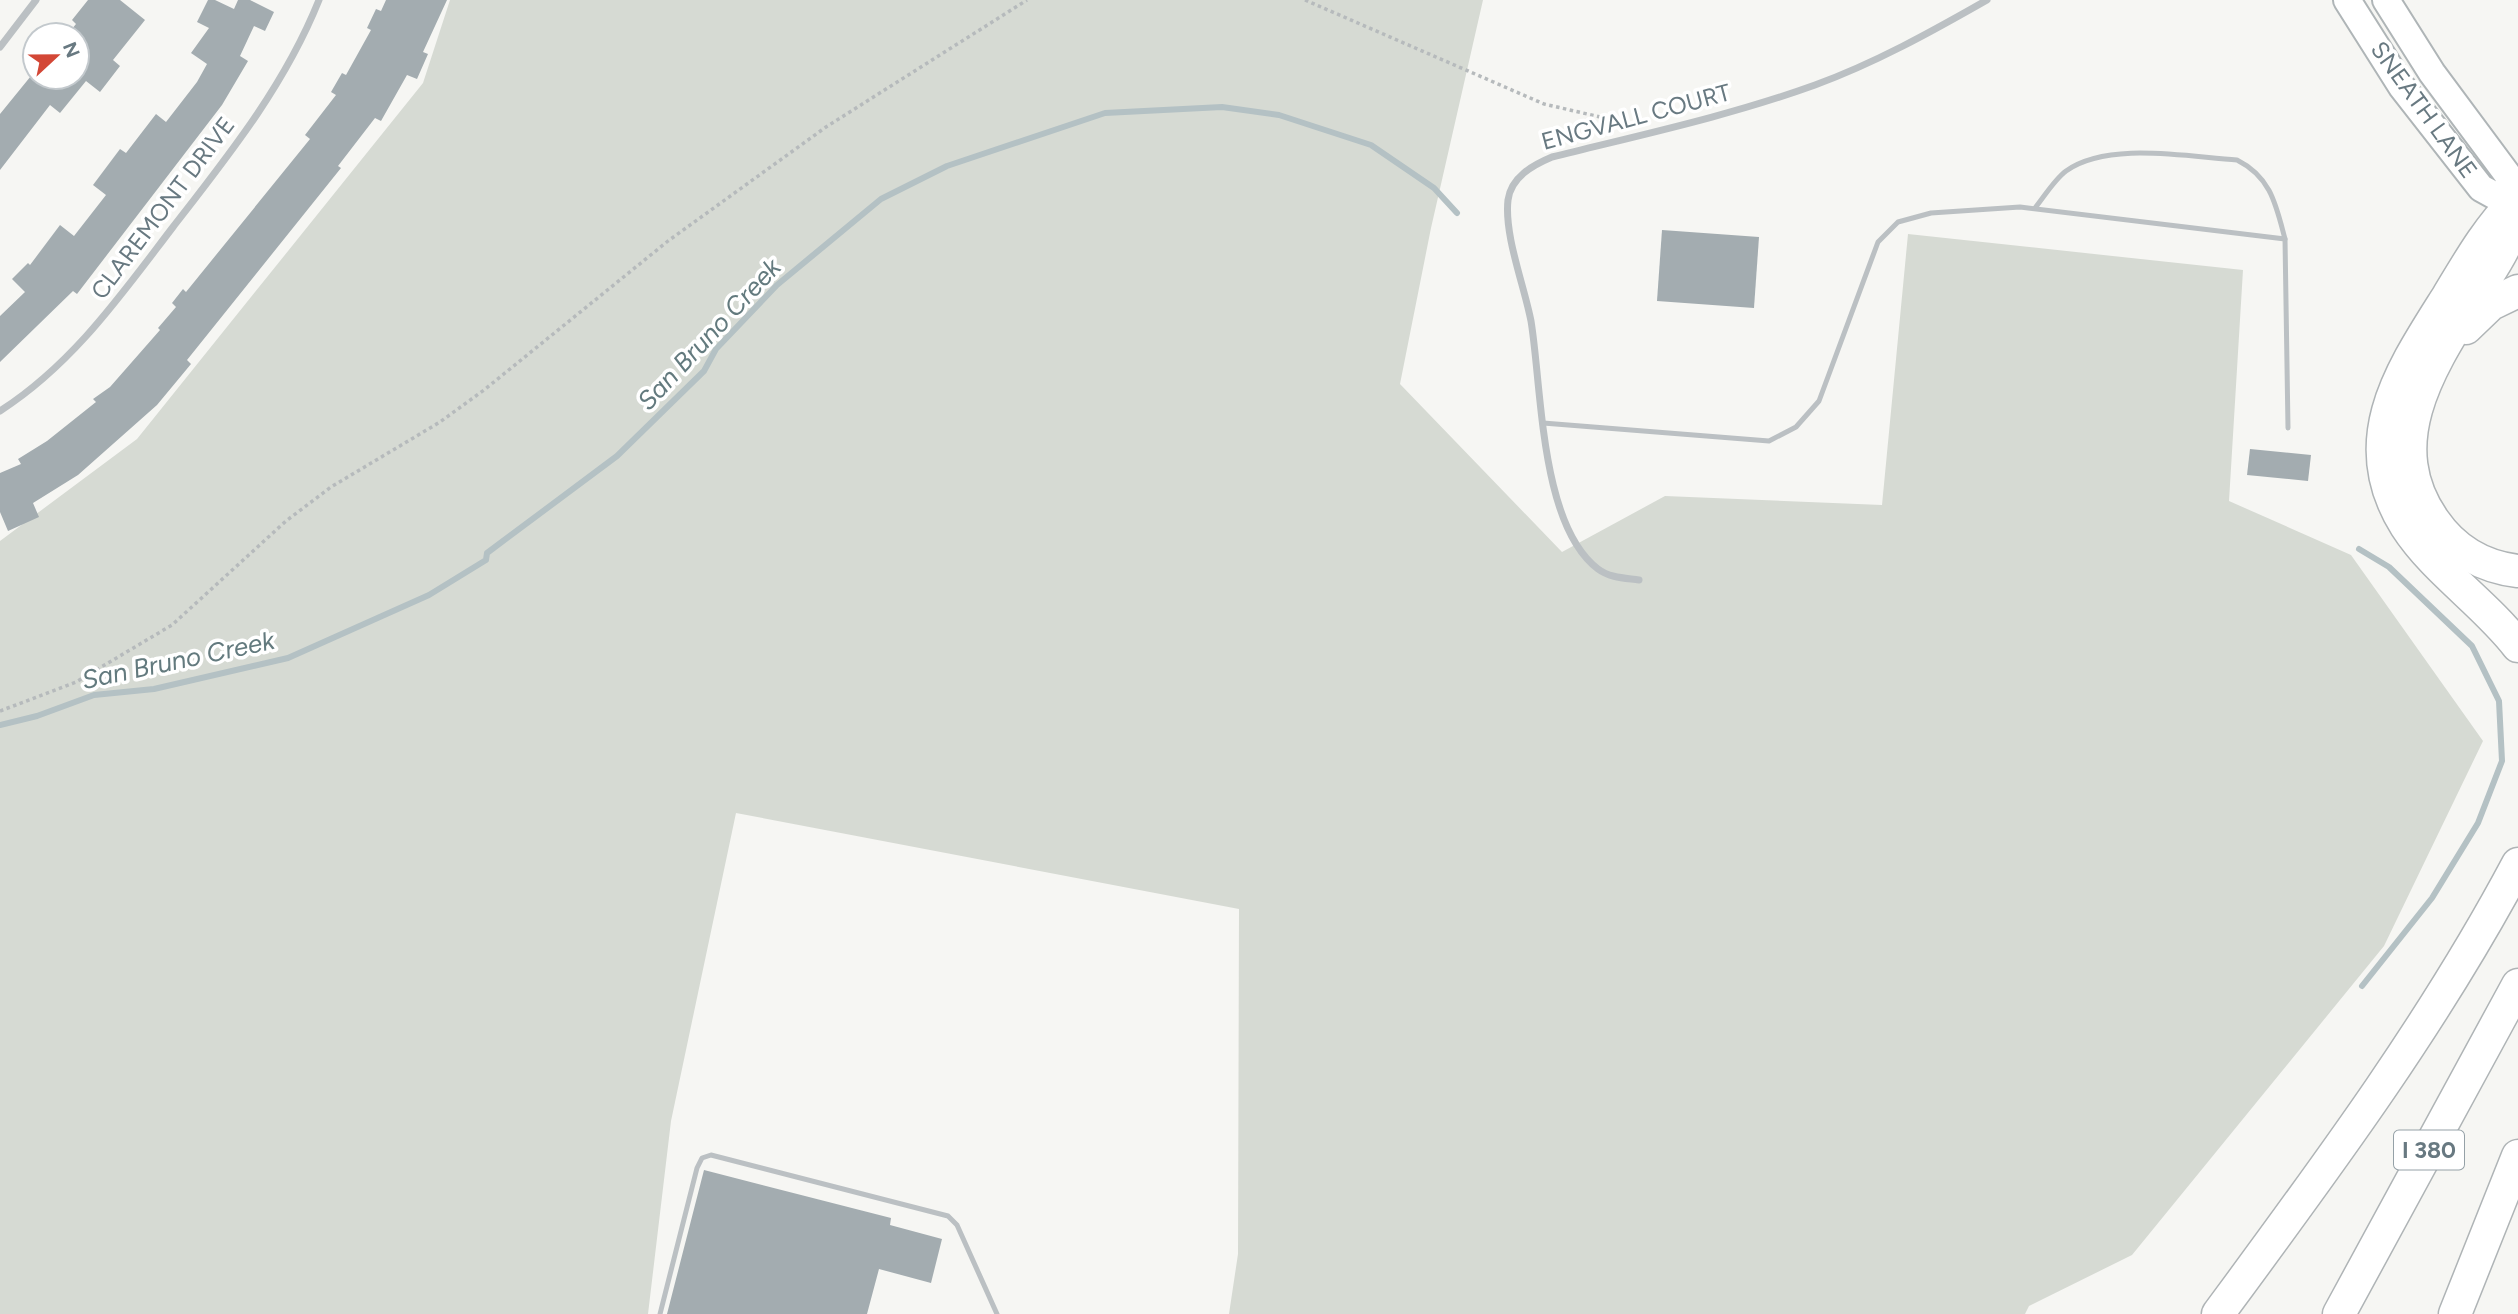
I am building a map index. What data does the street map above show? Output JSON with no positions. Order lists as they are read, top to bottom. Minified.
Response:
{"streets":{"highway":["I 380"],"main road":["SNEATH LANE"],"street":["ENGVALL COURT","CLAREMONT DRIVE"]},"water":["San Bruno Creek"],"north":"right"}
